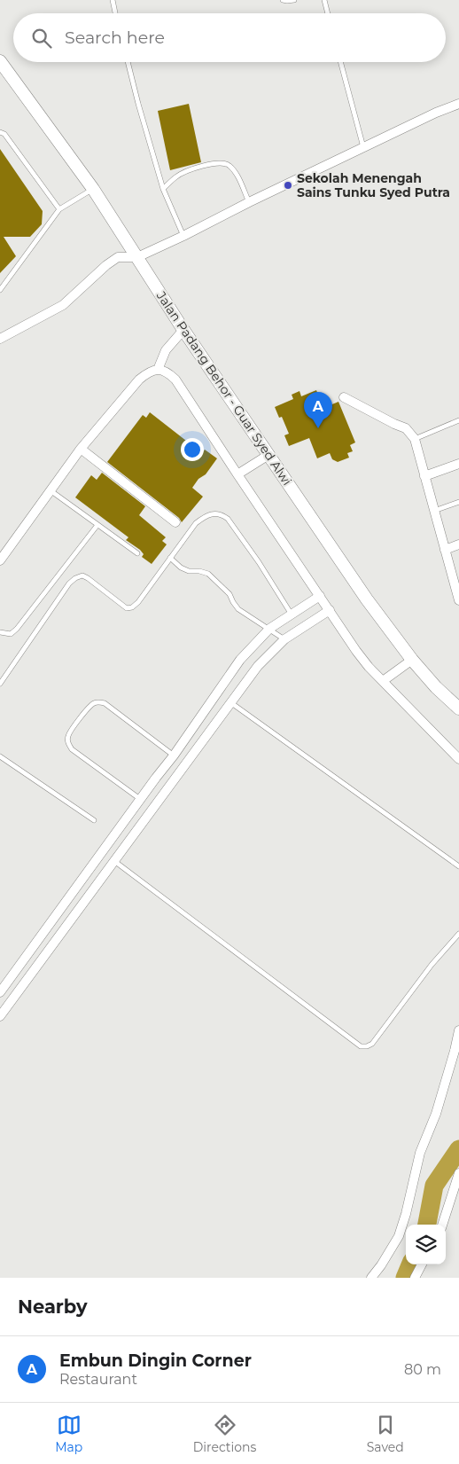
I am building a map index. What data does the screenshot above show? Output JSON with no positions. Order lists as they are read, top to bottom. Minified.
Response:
{"streets":{"main road":["Jalan Padang Behor - Guar Syed Alwi"]},"places":["Sekolah Menengah Sains Tunku Syed Putra"],"page":{"search":"Search here","pins":"A","heading":"Nearby","list":[{"mark":"A","name":"Embun Dingin Corner","note":"Restaurant","value":"80 m"}],"nav":["Map","Directions","Saved"]}}
